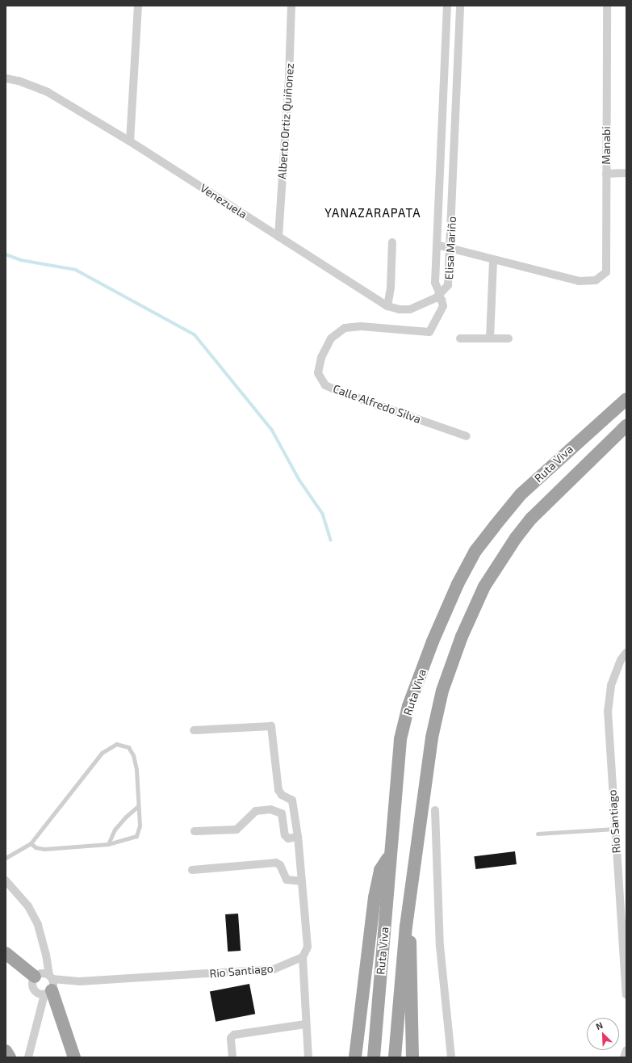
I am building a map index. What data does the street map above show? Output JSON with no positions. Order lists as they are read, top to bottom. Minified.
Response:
{"streets":{"highway":["Ruta Viva"],"street":["Alberto Ortiz Quiñonez","Manabi","Venezuela","Elisa Mariño","Calle Alfredo Silva","Rio Santiago"]},"crossings":[["Alberto Ortiz Quiñonez","Venezuela"],["Venezuela","Elisa Mariño"],["Venezuela","Calle Alfredo Silva"],["Elisa Mariño","Calle Alfredo Silva"]],"districts":["YANAZARAPATA"],"north":"top left"}
